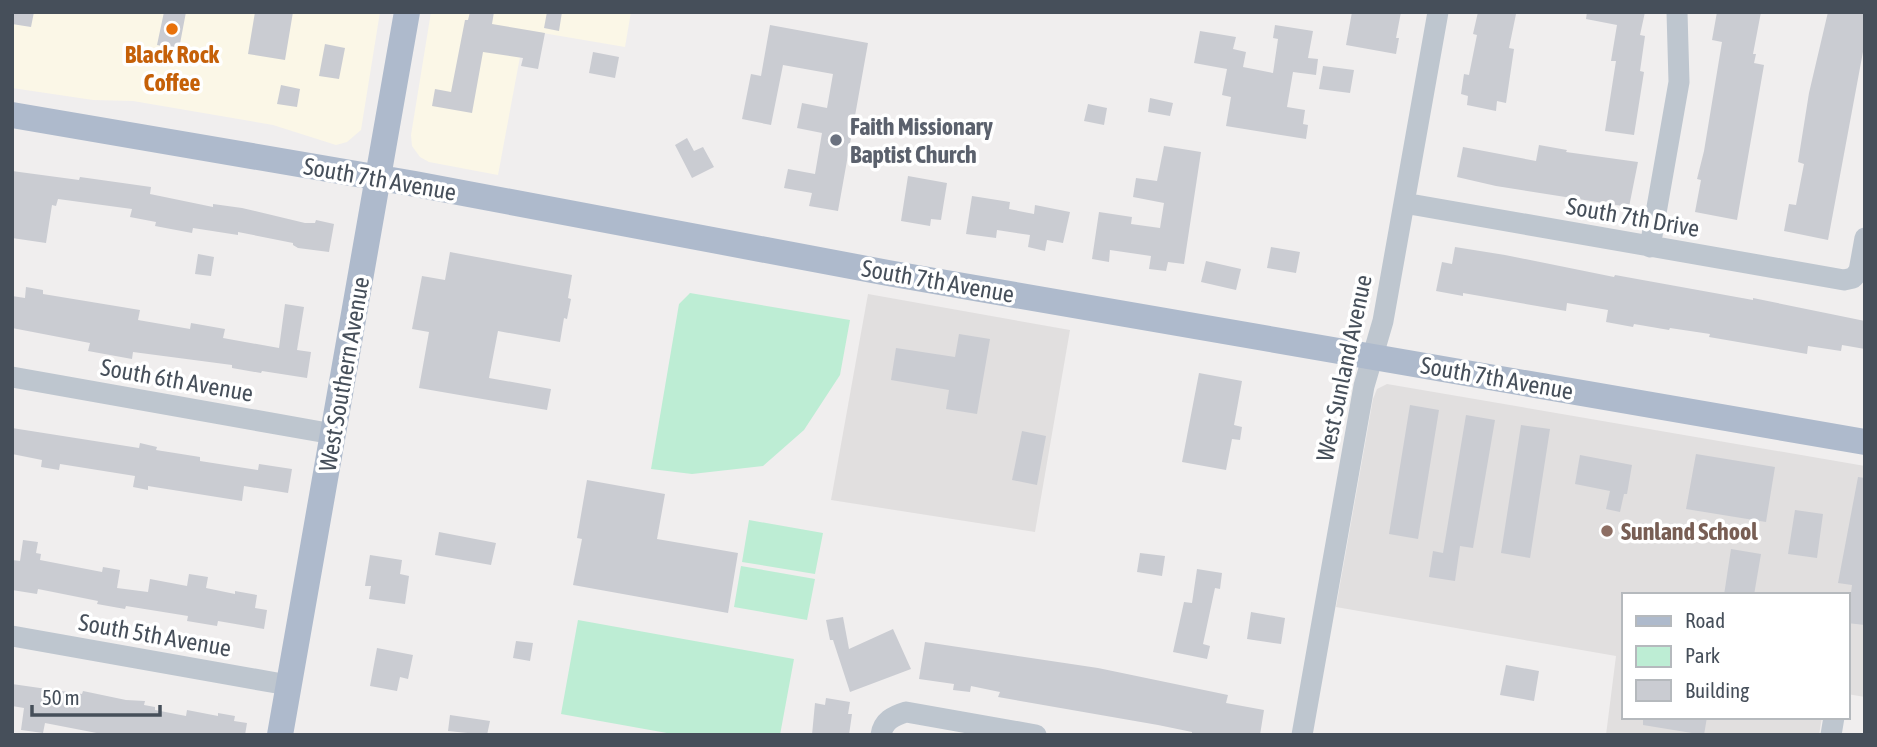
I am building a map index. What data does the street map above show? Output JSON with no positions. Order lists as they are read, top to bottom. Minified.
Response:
{"streets":{"main road":["South 7th Avenue","West Southern Avenue"],"street":["South 7th Drive","West Sunland Avenue","South 6th Avenue","South 5th Avenue"]},"crossings":[["South 7th Avenue","West Sunland Avenue"],["South 7th Avenue","West Southern Avenue"],["South 7th Drive","West Sunland Avenue"],["West Southern Avenue","South 6th Avenue"],["West Southern Avenue","South 5th Avenue"]],"places":["Black Rock Coffee","Faith Missionary Baptist Church","Sunland School"],"legend":["Road","Park","Building"],"scale_bar":"50 m"}
